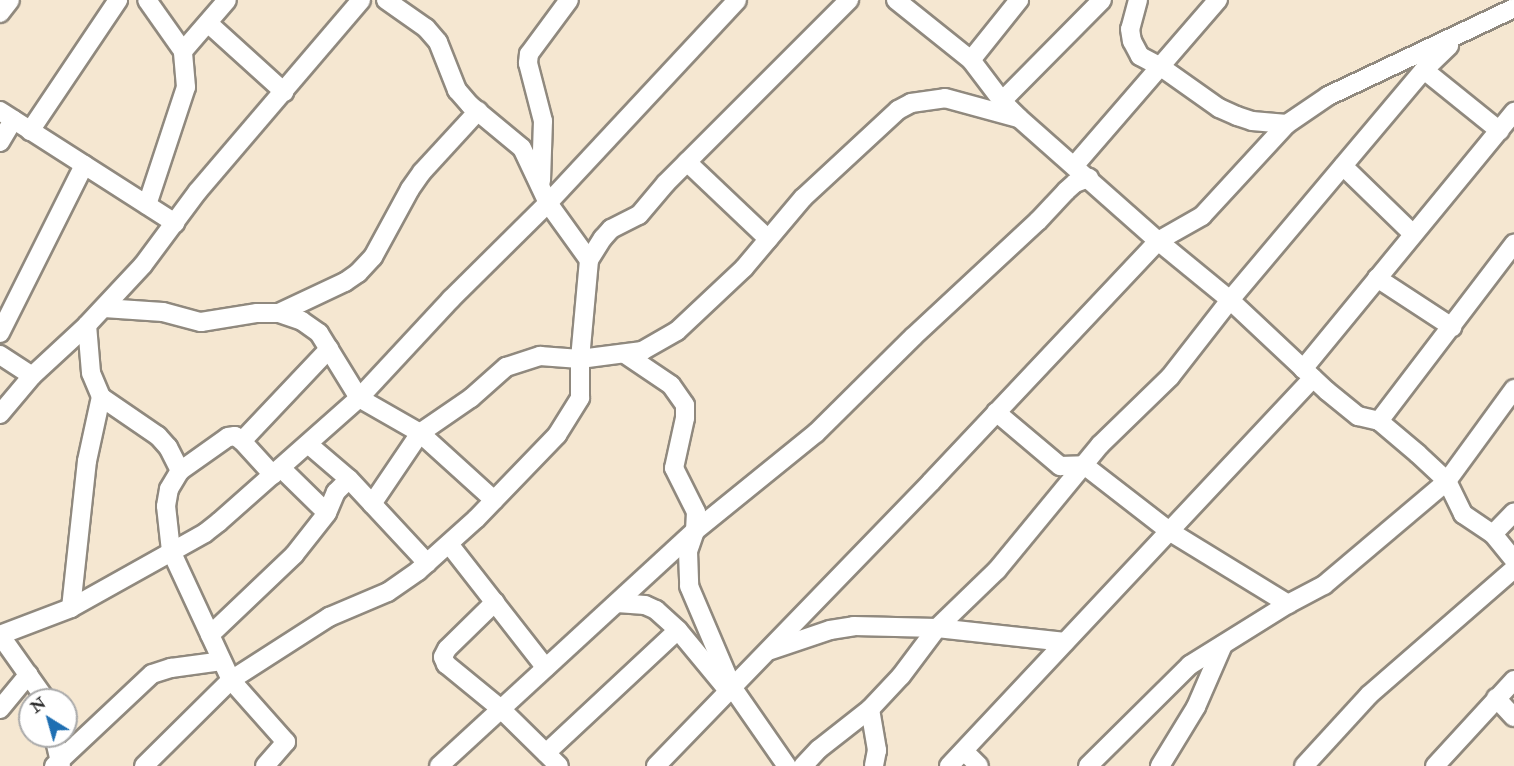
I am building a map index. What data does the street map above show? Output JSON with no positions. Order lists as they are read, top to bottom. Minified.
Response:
{"north":"top left"}
